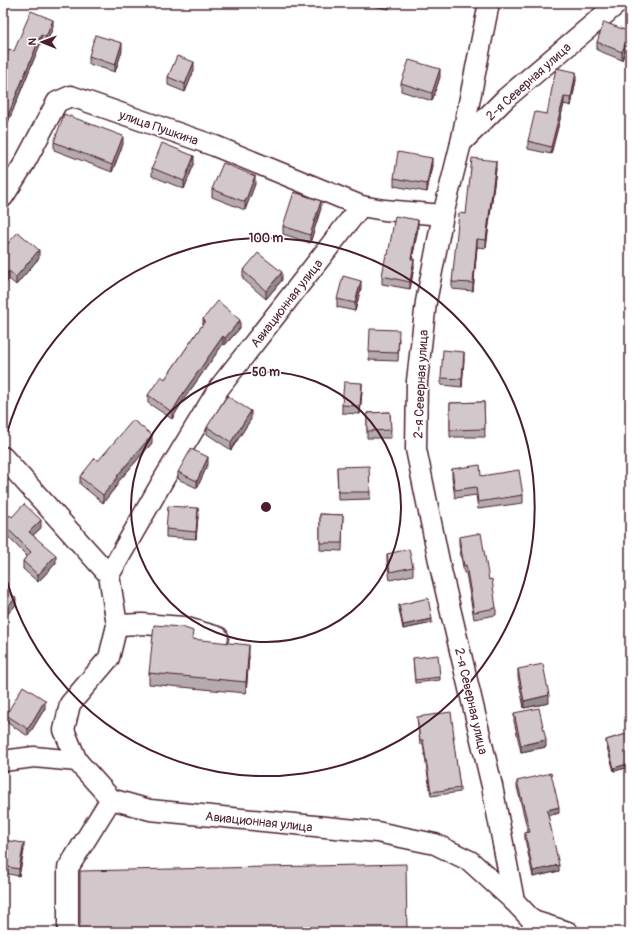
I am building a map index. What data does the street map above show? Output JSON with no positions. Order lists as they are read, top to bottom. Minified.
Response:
{"streets":{"street":["2-я Северная улица","улица Пушкина","Авиационная улица"]},"crossings":[["2-я Северная улица","Авиационная улица"],["улица Пушкина","Авиационная улица"]],"north":"left","rings":["100 m","50 m"]}
